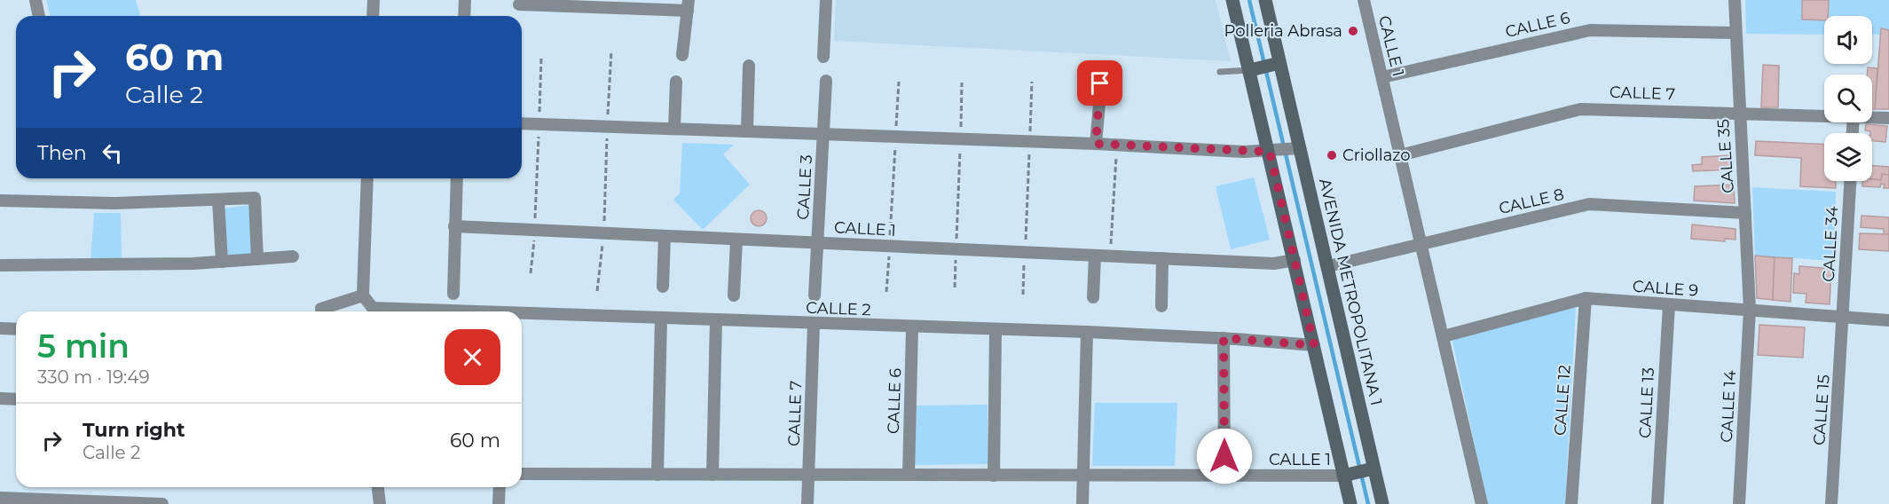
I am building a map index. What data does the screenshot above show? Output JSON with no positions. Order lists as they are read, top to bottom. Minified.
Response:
{"streets":{"street":["CALLE 6","CALLE 1","CALLE 7","CALLE 35","CALLE 3","CALLE 8","CALLE 34","CALLE 9","AVENIDA METROPOLITANA 1","CALLE 2","CALLE 12","CALLE 13","CALLE 14","CALLE 15"]},"crossings":[["CALLE 6","CALLE 1"],["CALLE 6","CALLE 35"],["CALLE 6","CALLE 2"],["CALLE 1","CALLE 7"],["CALLE 1","CALLE 3"],["CALLE 1","CALLE 8"],["CALLE 1","CALLE 9"],["CALLE 7","CALLE 35"],["CALLE 7","CALLE 2"],["CALLE 35","CALLE 8"],["CALLE 35","CALLE 9"],["CALLE 35","CALLE 14"],["CALLE 8","AVENIDA METROPOLITANA 1"],["CALLE 34","CALLE 9"],["CALLE 34","CALLE 15"],["CALLE 9","CALLE 12"],["CALLE 9","CALLE 13"],["CALLE 9","CALLE 14"],["CALLE 9","CALLE 15"]],"places":["Polleria Abrasa","Criollazo"],"page":{"turn":["60 m","Calle 2"],"then":"Then","heading":["5 min","330 m · 19:49"],"list":[{"name":"Turn right","note":"Calle 2","value":"60 m"}]}}
